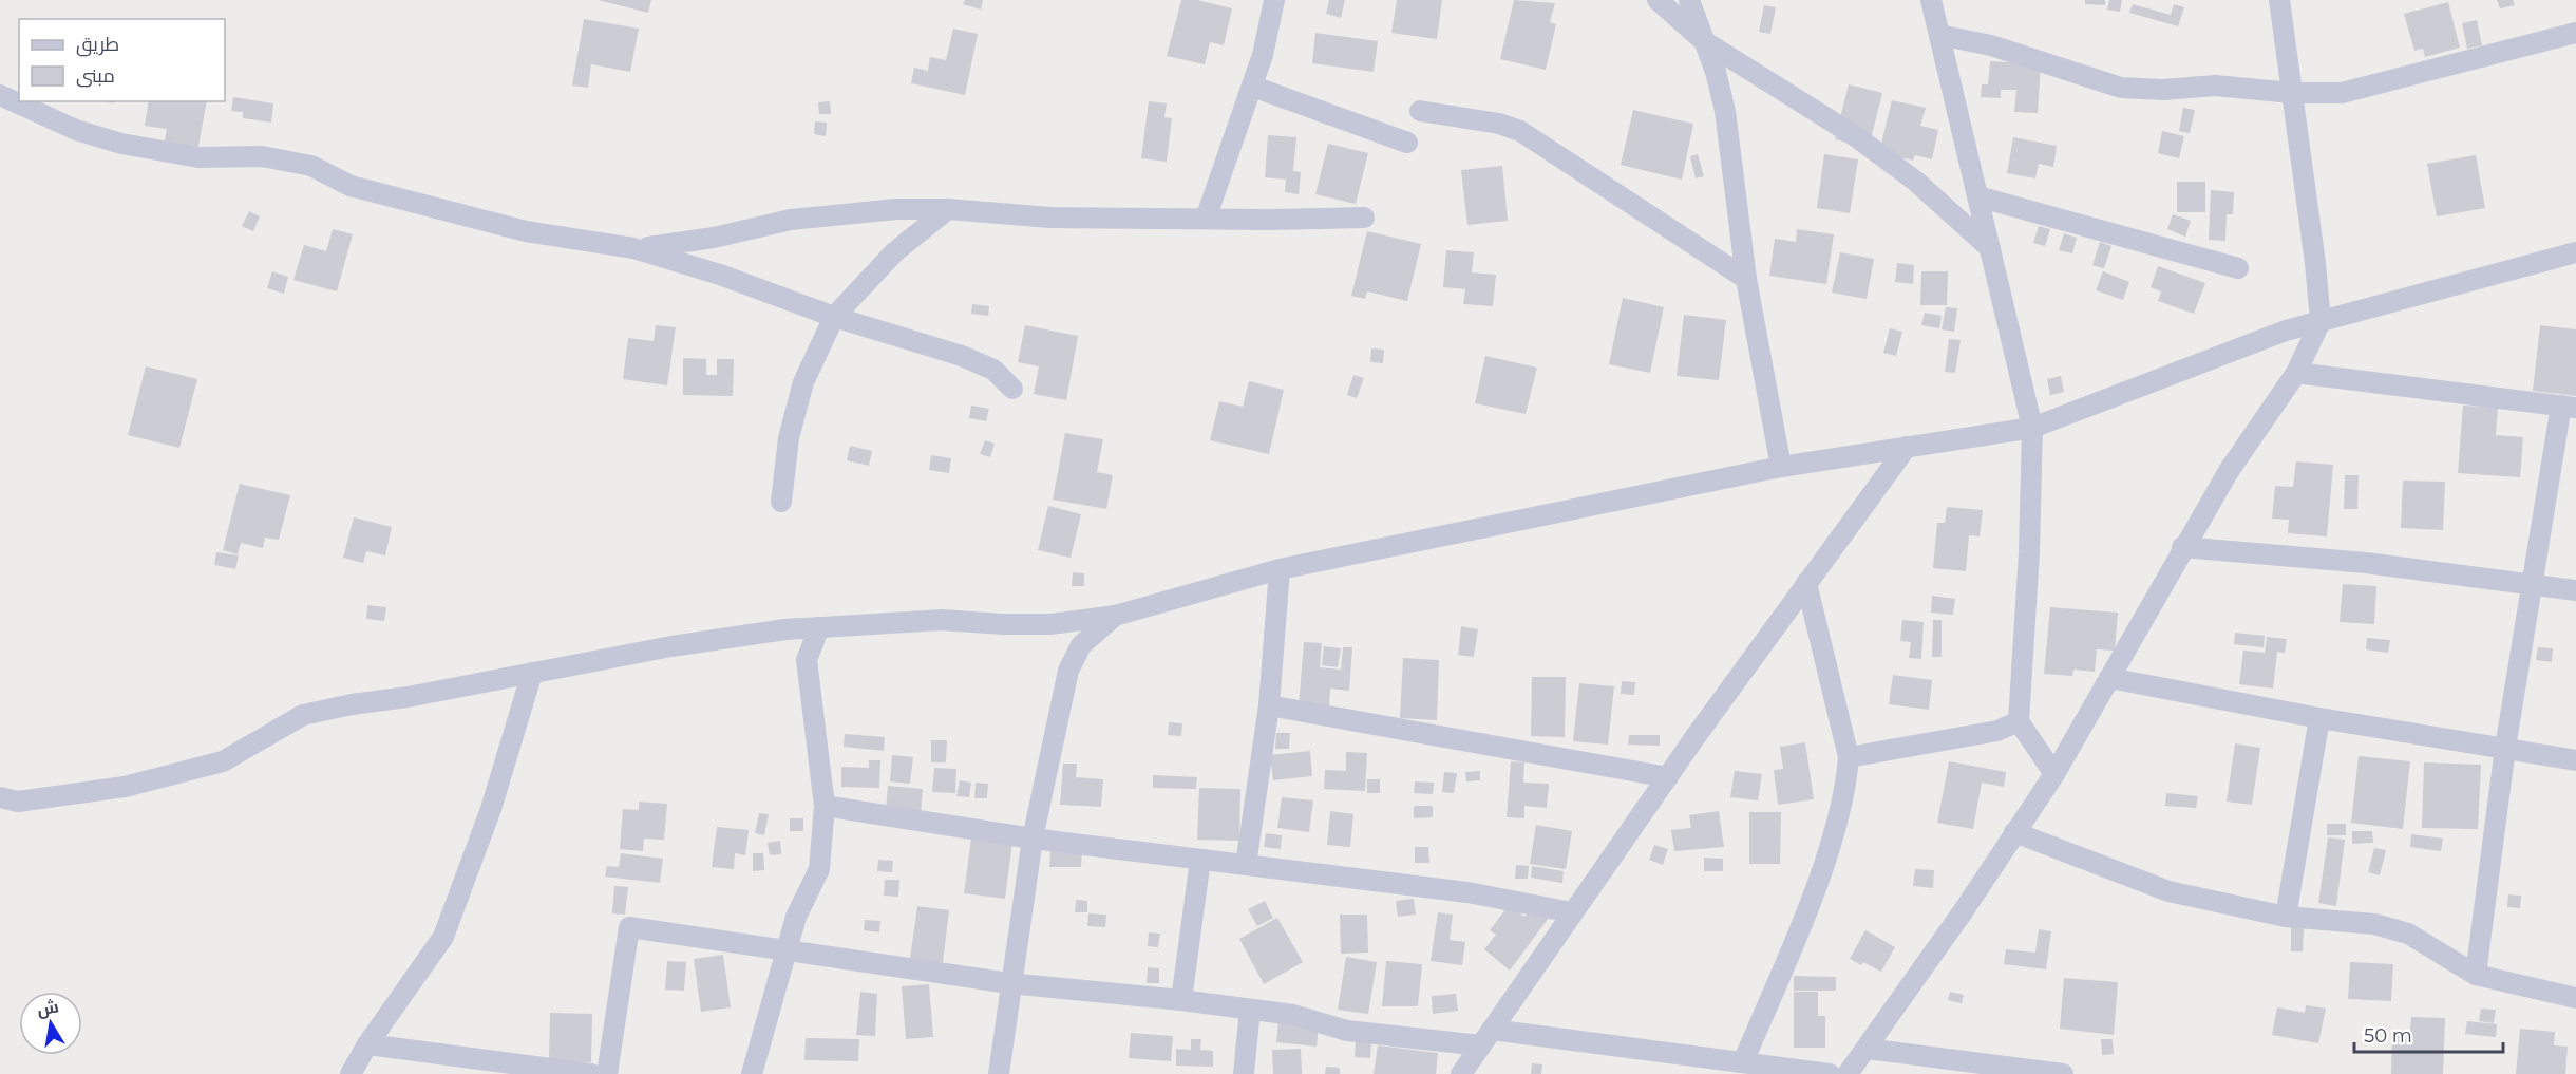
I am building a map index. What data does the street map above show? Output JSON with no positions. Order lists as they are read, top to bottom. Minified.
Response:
{"legend":["طريق","مبنى"],"scale_bar":"50 m","north":"top"}
